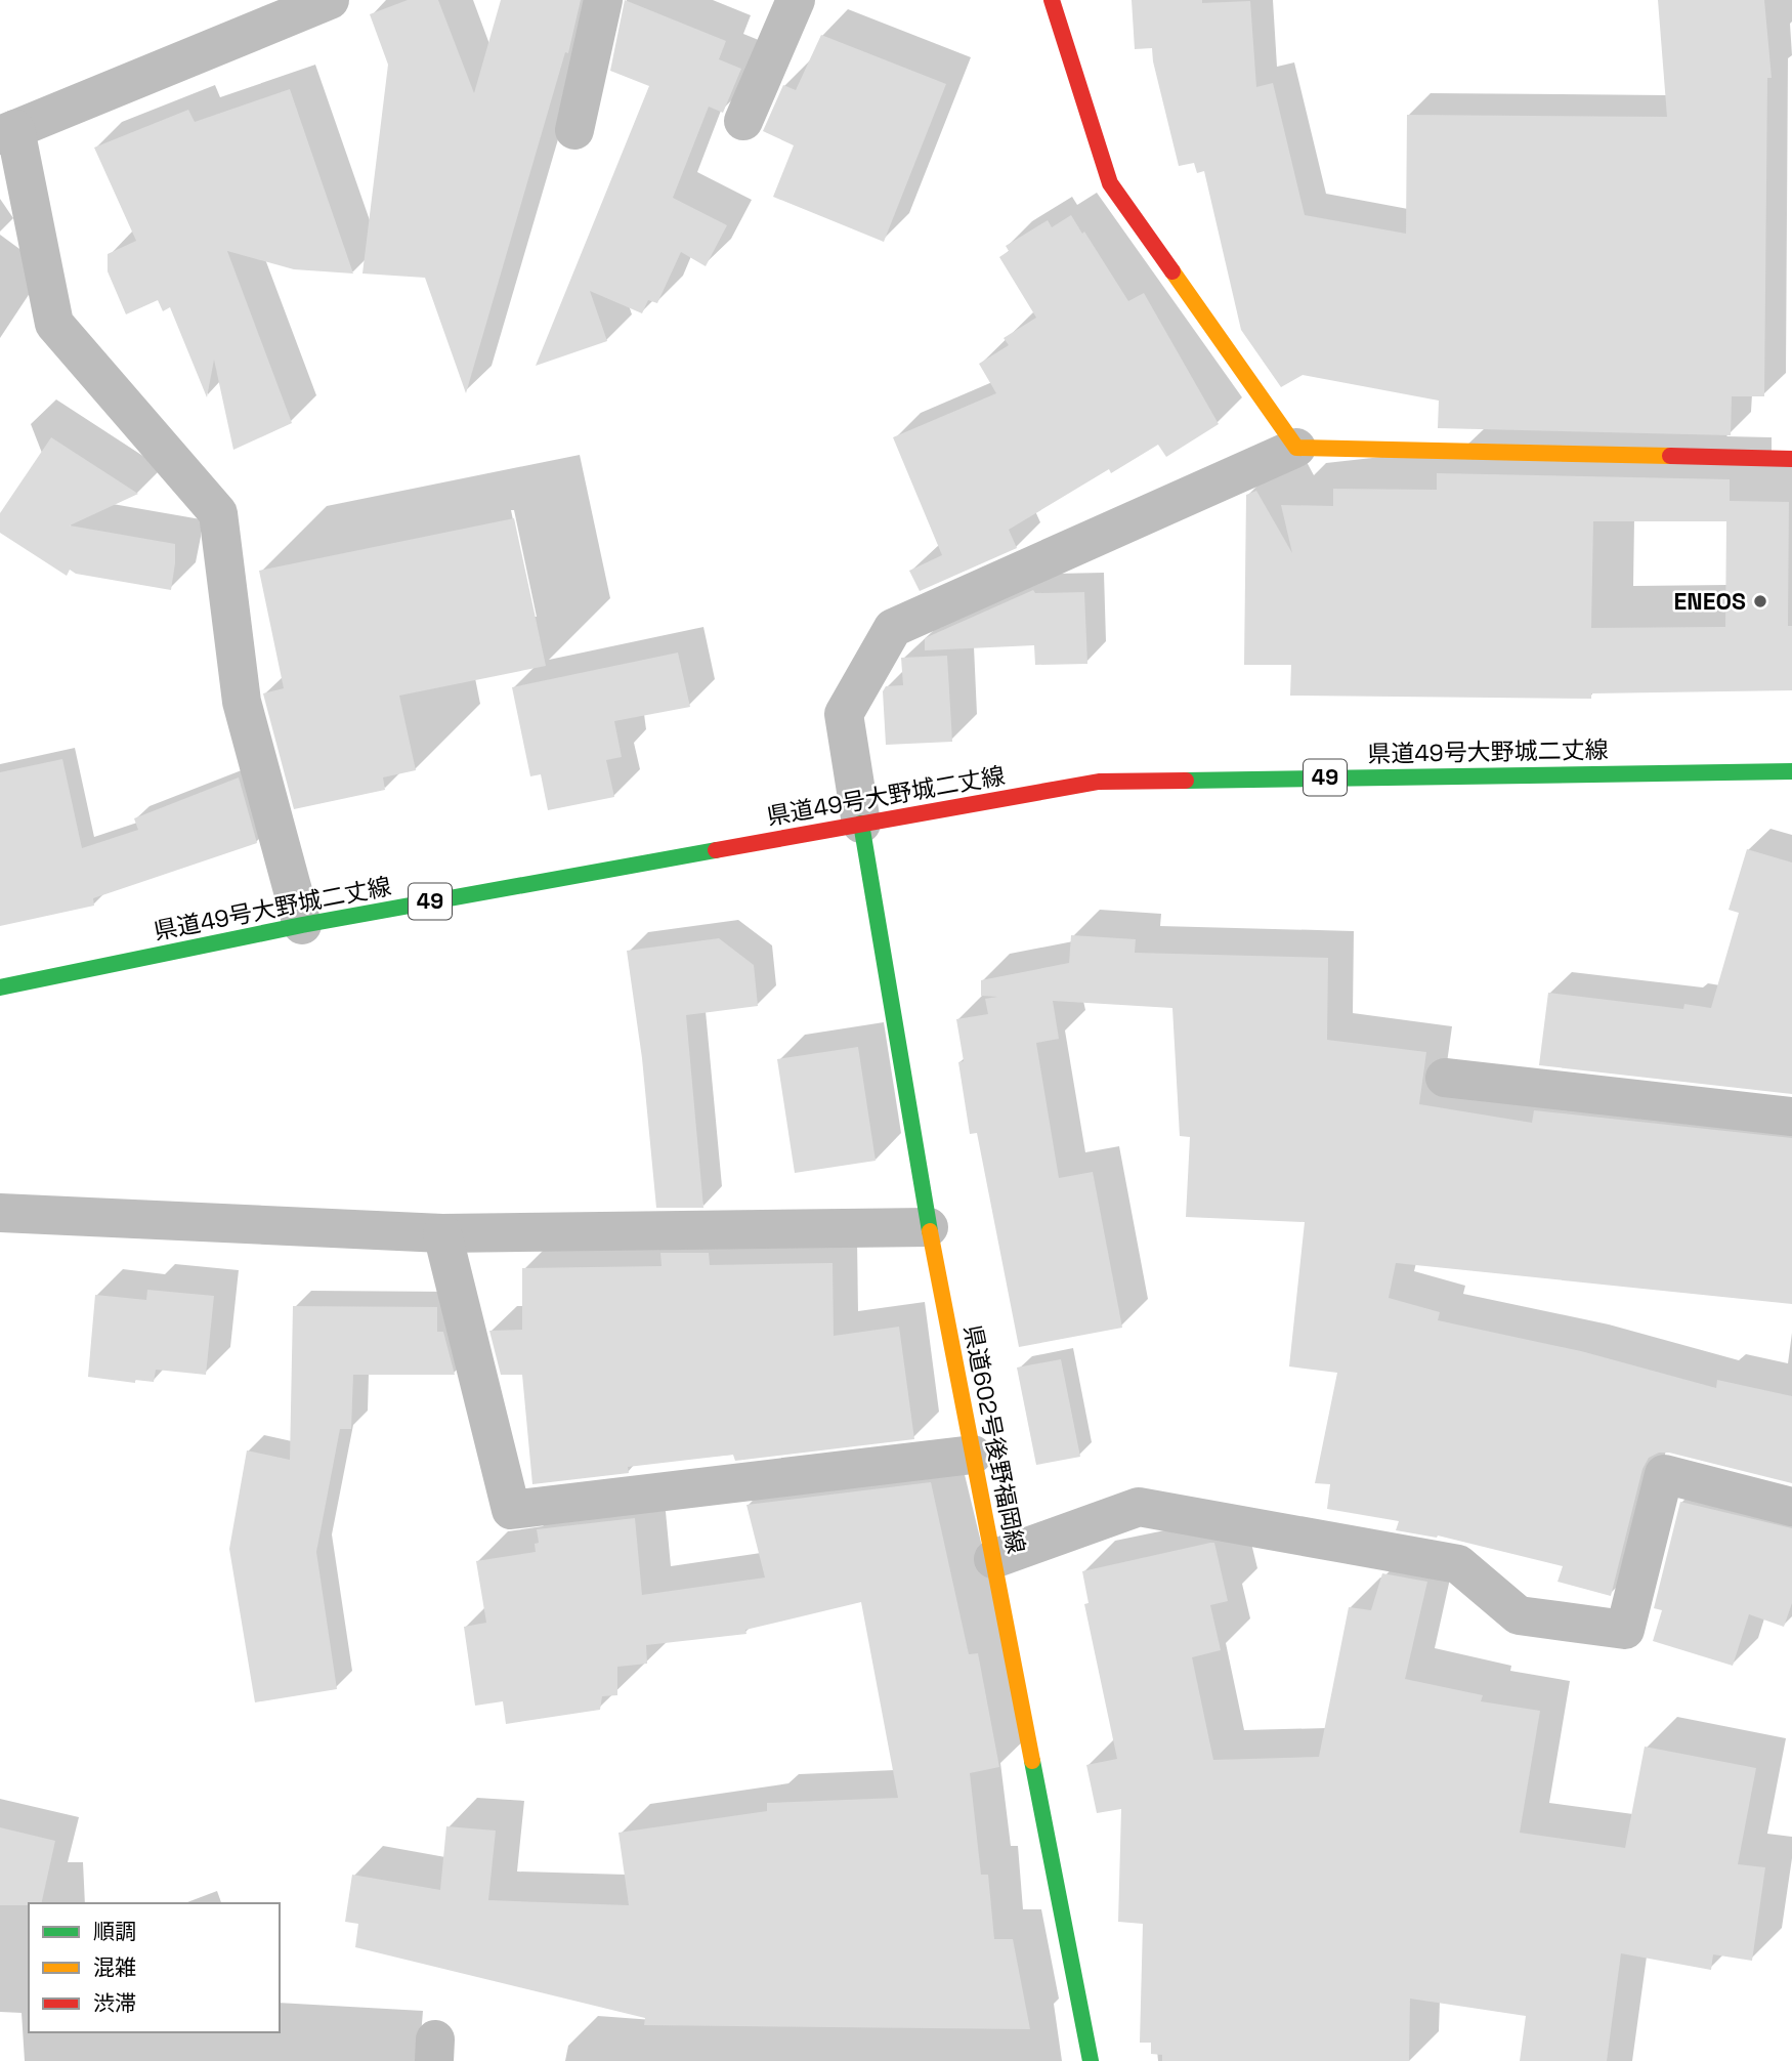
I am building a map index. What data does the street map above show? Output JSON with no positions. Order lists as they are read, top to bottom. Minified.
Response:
{"streets":{"main road":["県道49号大野城二丈線","49","県道602号後野福岡線"]},"crossings":[["県道49号大野城二丈線","県道602号後野福岡線"]],"places":["ENEOS"],"legend":["順調","混雑","渋滞"]}
